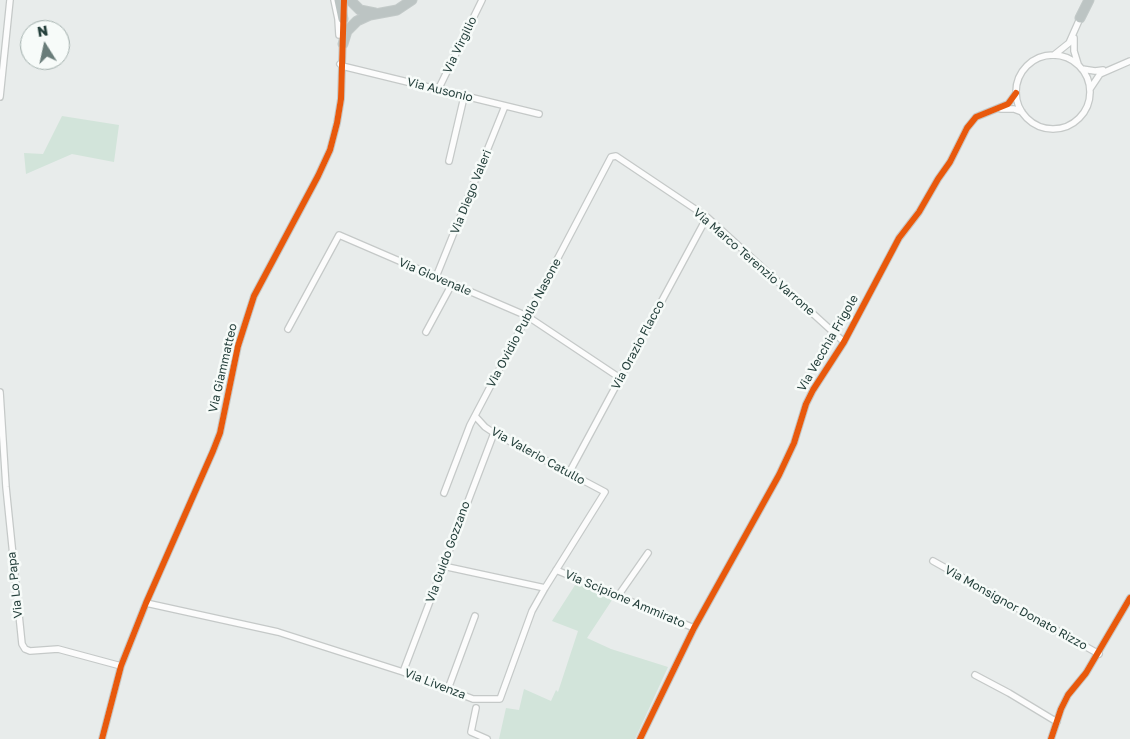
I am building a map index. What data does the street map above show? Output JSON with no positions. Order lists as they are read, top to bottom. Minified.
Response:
{"streets":{"street":["Via Virgilio","Via Ausonio","Via Diego Valeri","Via Marco Terenzio Varrone","Via Giovenale","Via Ovidio Publio Nasone","Via Vecchia Frigole","Via Orazio Flacco","Via Giammatteo","Via Valerio Catullo","Via Guido Gozzano","Via Lo Papa","Via Scipione Ammirato","Via Monsignor Donato Rizzo","Via Livenza"]},"crossings":[["Via Virgilio","Via Ausonio"],["Via Ausonio","Via Diego Valeri"],["Via Ausonio","Via Giammatteo"],["Via Diego Valeri","Via Giovenale"],["Via Marco Terenzio Varrone","Via Ovidio Publio Nasone"],["Via Marco Terenzio Varrone","Via Vecchia Frigole"],["Via Marco Terenzio Varrone","Via Orazio Flacco"],["Via Giovenale","Via Ovidio Publio Nasone"],["Via Giovenale","Via Orazio Flacco"],["Via Ovidio Publio Nasone","Via Valerio Catullo"],["Via Vecchia Frigole","Via Scipione Ammirato"],["Via Orazio Flacco","Via Valerio Catullo"],["Via Giammatteo","Via Lo Papa"],["Via Giammatteo","Via Livenza"],["Via Valerio Catullo","Via Guido Gozzano"],["Via Valerio Catullo","Via Livenza"],["Via Guido Gozzano","Via Livenza"],["Via Scipione Ammirato","Via Livenza"]],"north":"top"}
